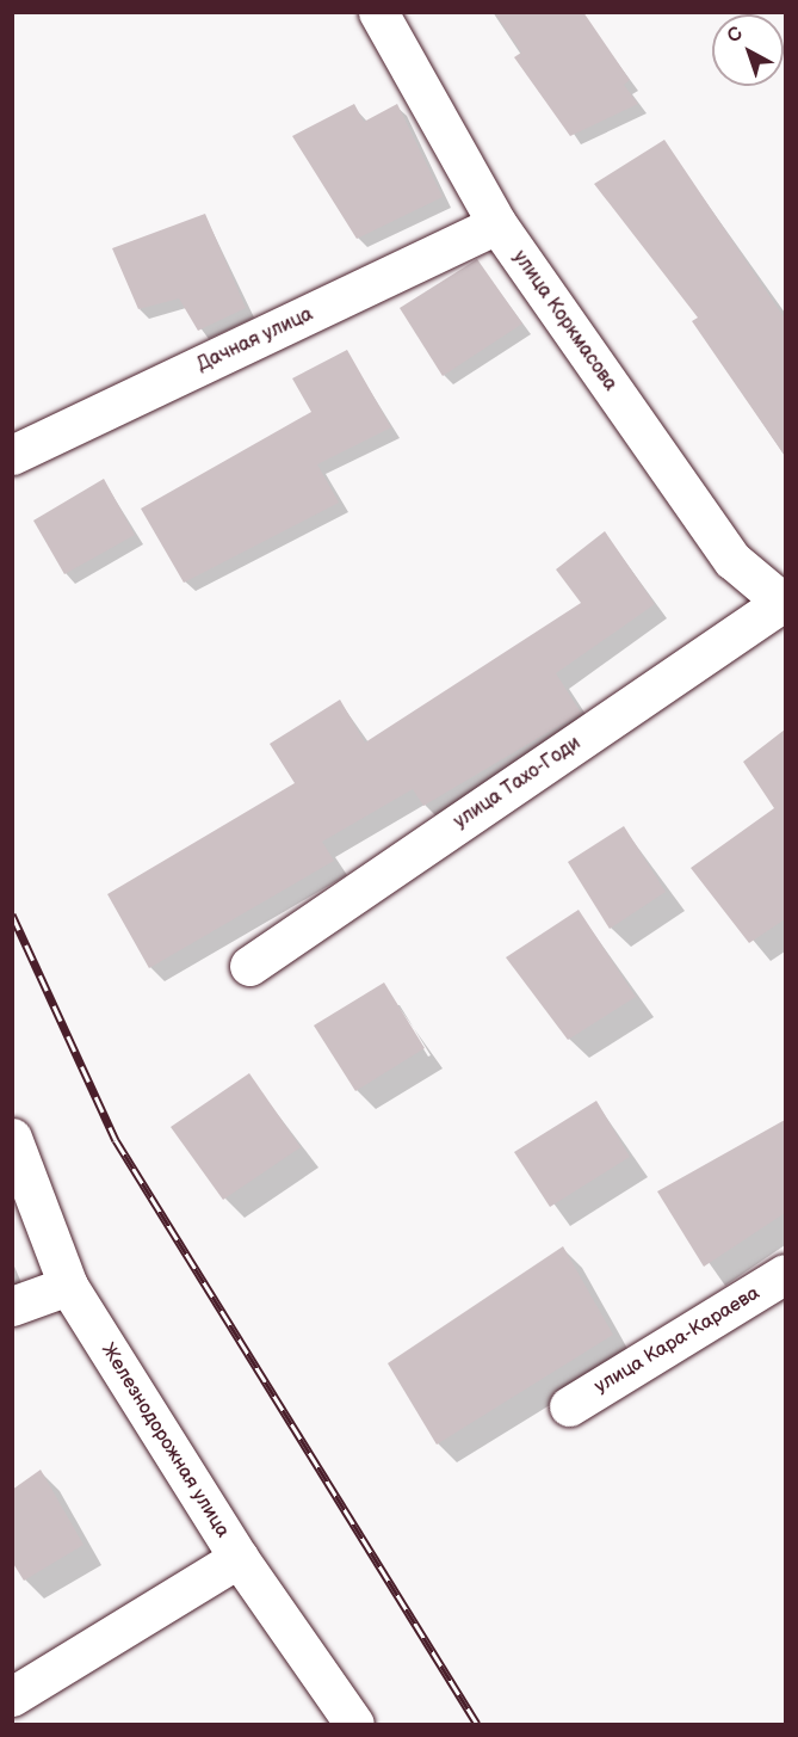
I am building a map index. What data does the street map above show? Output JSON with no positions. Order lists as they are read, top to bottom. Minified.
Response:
{"streets":{"street":["улица Коркмасова","Дачная улица","улица Тахо-Годи","улица Кара-Караева","Железнодорожная улица"]},"crossings":[["улица Коркмасова","Дачная улица"],["улица Коркмасова","улица Тахо-Годи"]],"north":"top left"}
